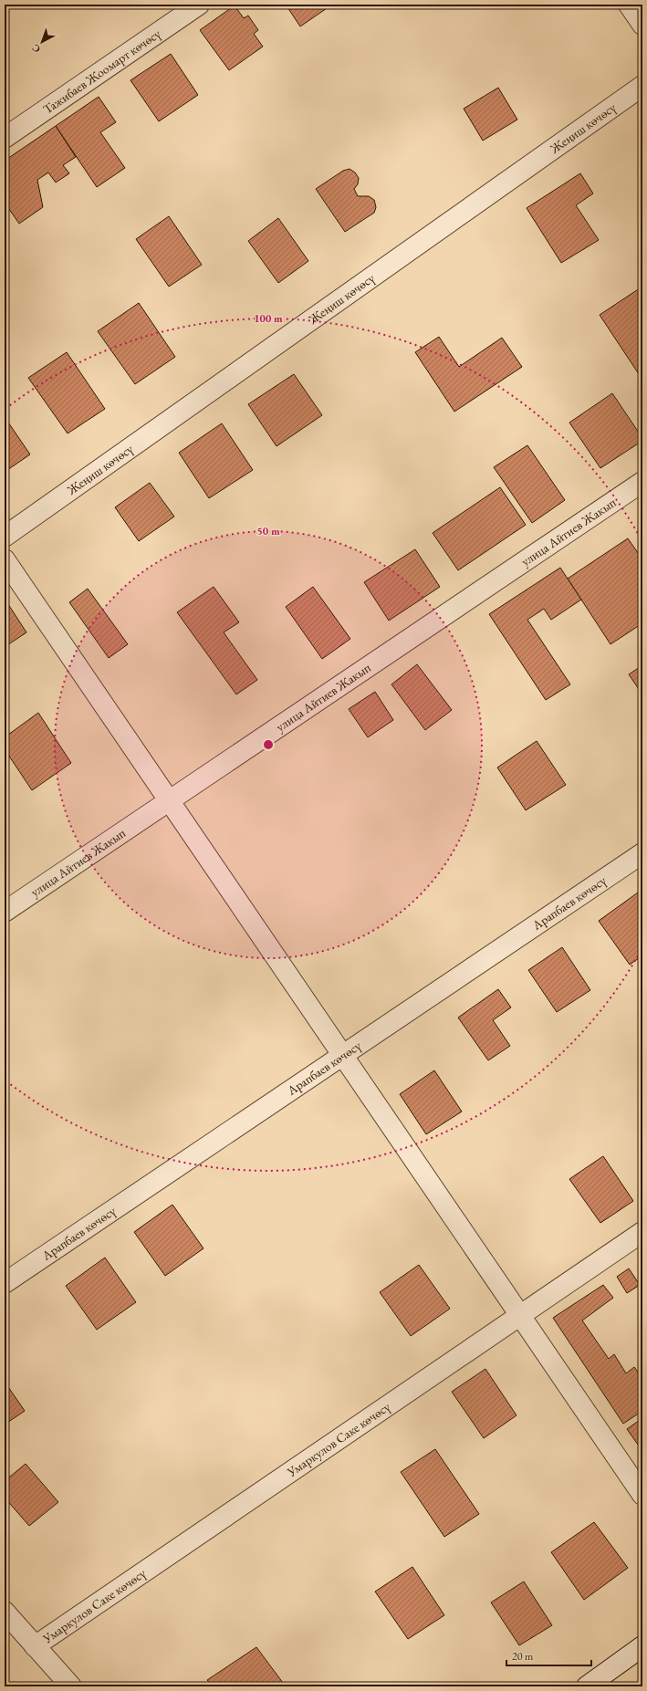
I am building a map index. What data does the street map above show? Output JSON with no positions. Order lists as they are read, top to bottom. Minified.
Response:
{"streets":{"street":["Тажибаев Жоомарт көчөсү","Жеңиш көчөсү","улица Айтиев Жакып","Арапбаев көчөсү","Умаркулов Саке көчөсү"]},"scale_bar":"20 m","north":"bottom left","rings":["100 m","50 m"]}
